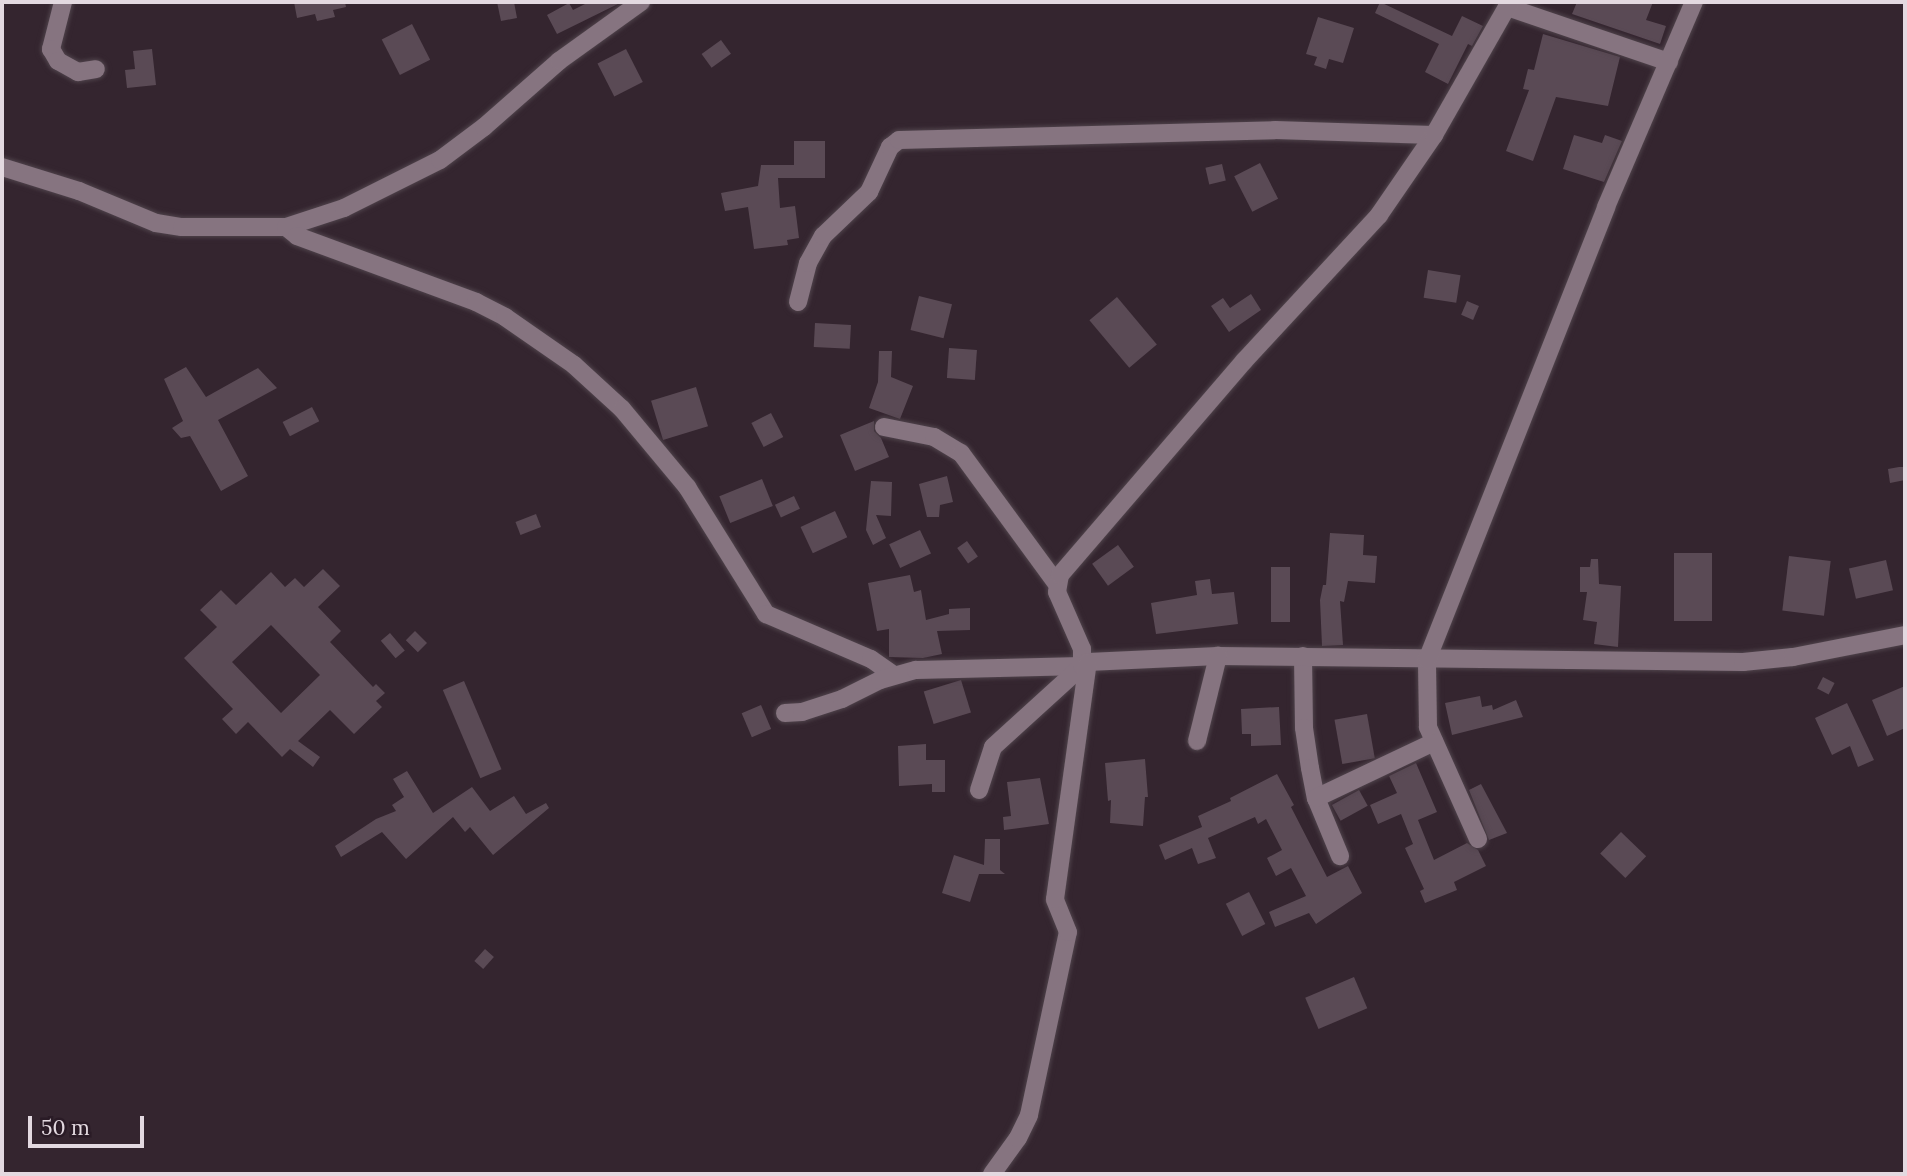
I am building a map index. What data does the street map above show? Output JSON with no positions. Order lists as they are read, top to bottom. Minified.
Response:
{"scale_bar":"50 m"}
